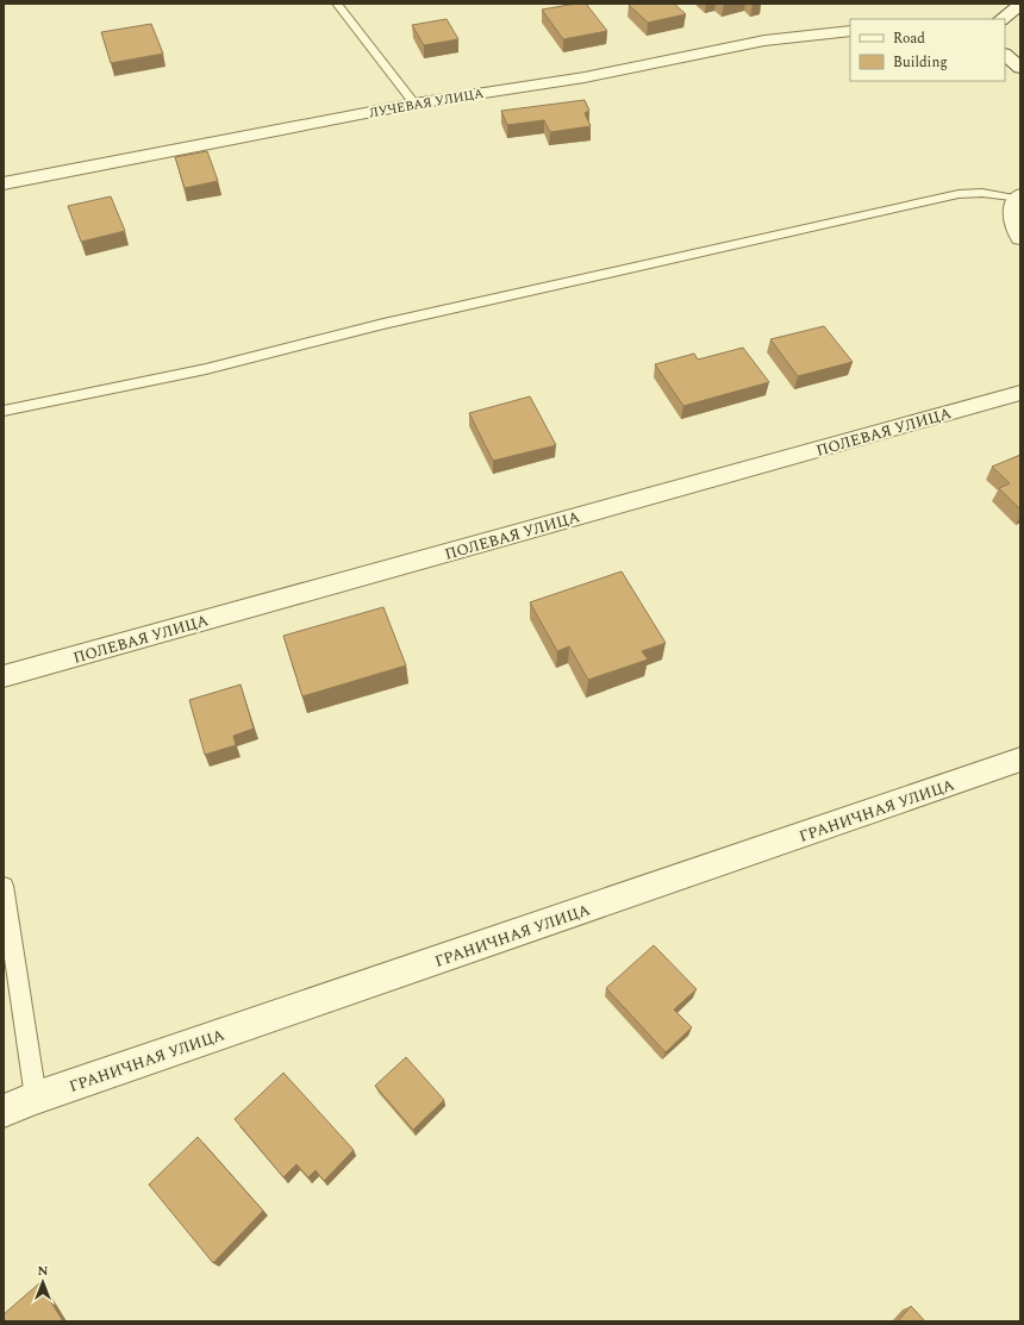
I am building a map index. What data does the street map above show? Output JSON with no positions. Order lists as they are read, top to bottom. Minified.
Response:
{"streets":{"street":["ЛУЧЕВАЯ УЛИЦА","ПОЛЕВАЯ УЛИЦА","ГРАНИЧНАЯ УЛИЦА"]},"legend":["Road","Building"],"north":"top"}
